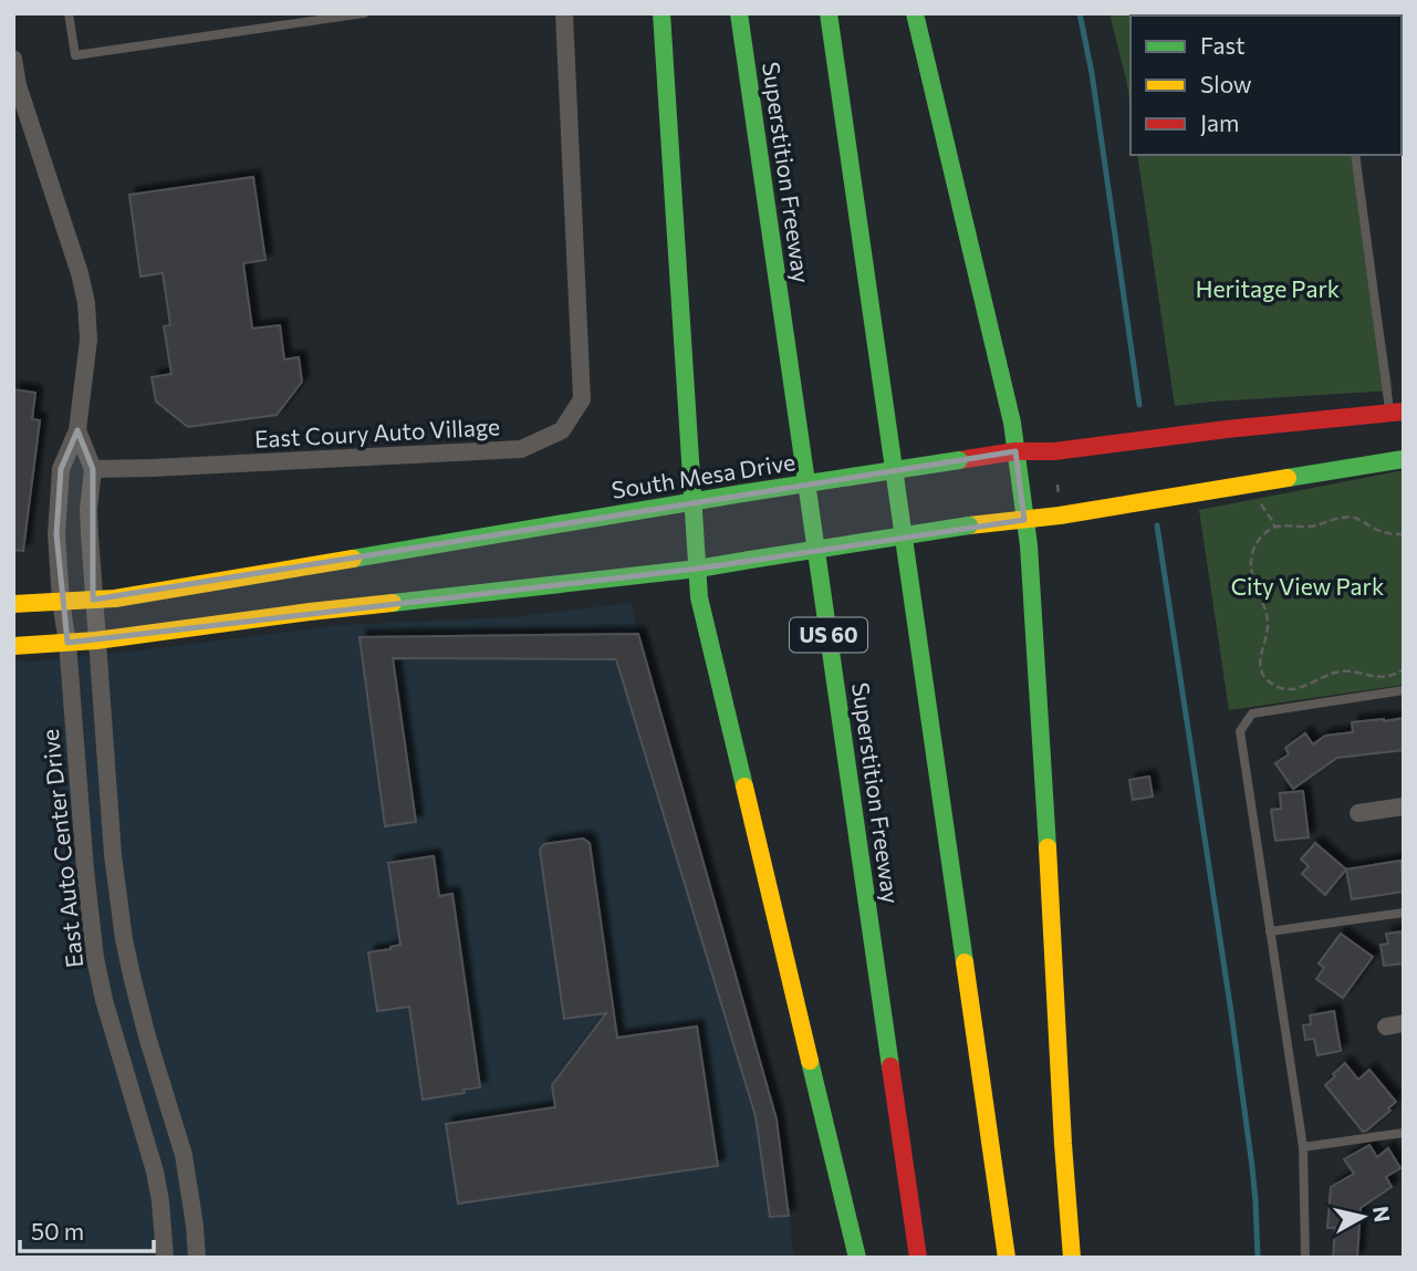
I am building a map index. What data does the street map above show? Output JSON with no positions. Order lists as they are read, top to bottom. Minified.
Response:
{"streets":{"main road":["Superstition Freeway","South Mesa Drive","US 60"],"street":["East Coury Auto Village","East Auto Center Drive"]},"crossings":[["East Coury Auto Village","East Auto Center Drive"],["South Mesa Drive","East Auto Center Drive"]],"parks":["Heritage Park","City View Park"],"legend":["Fast","Slow","Jam"],"scale_bar":"50 m","north":"right"}
